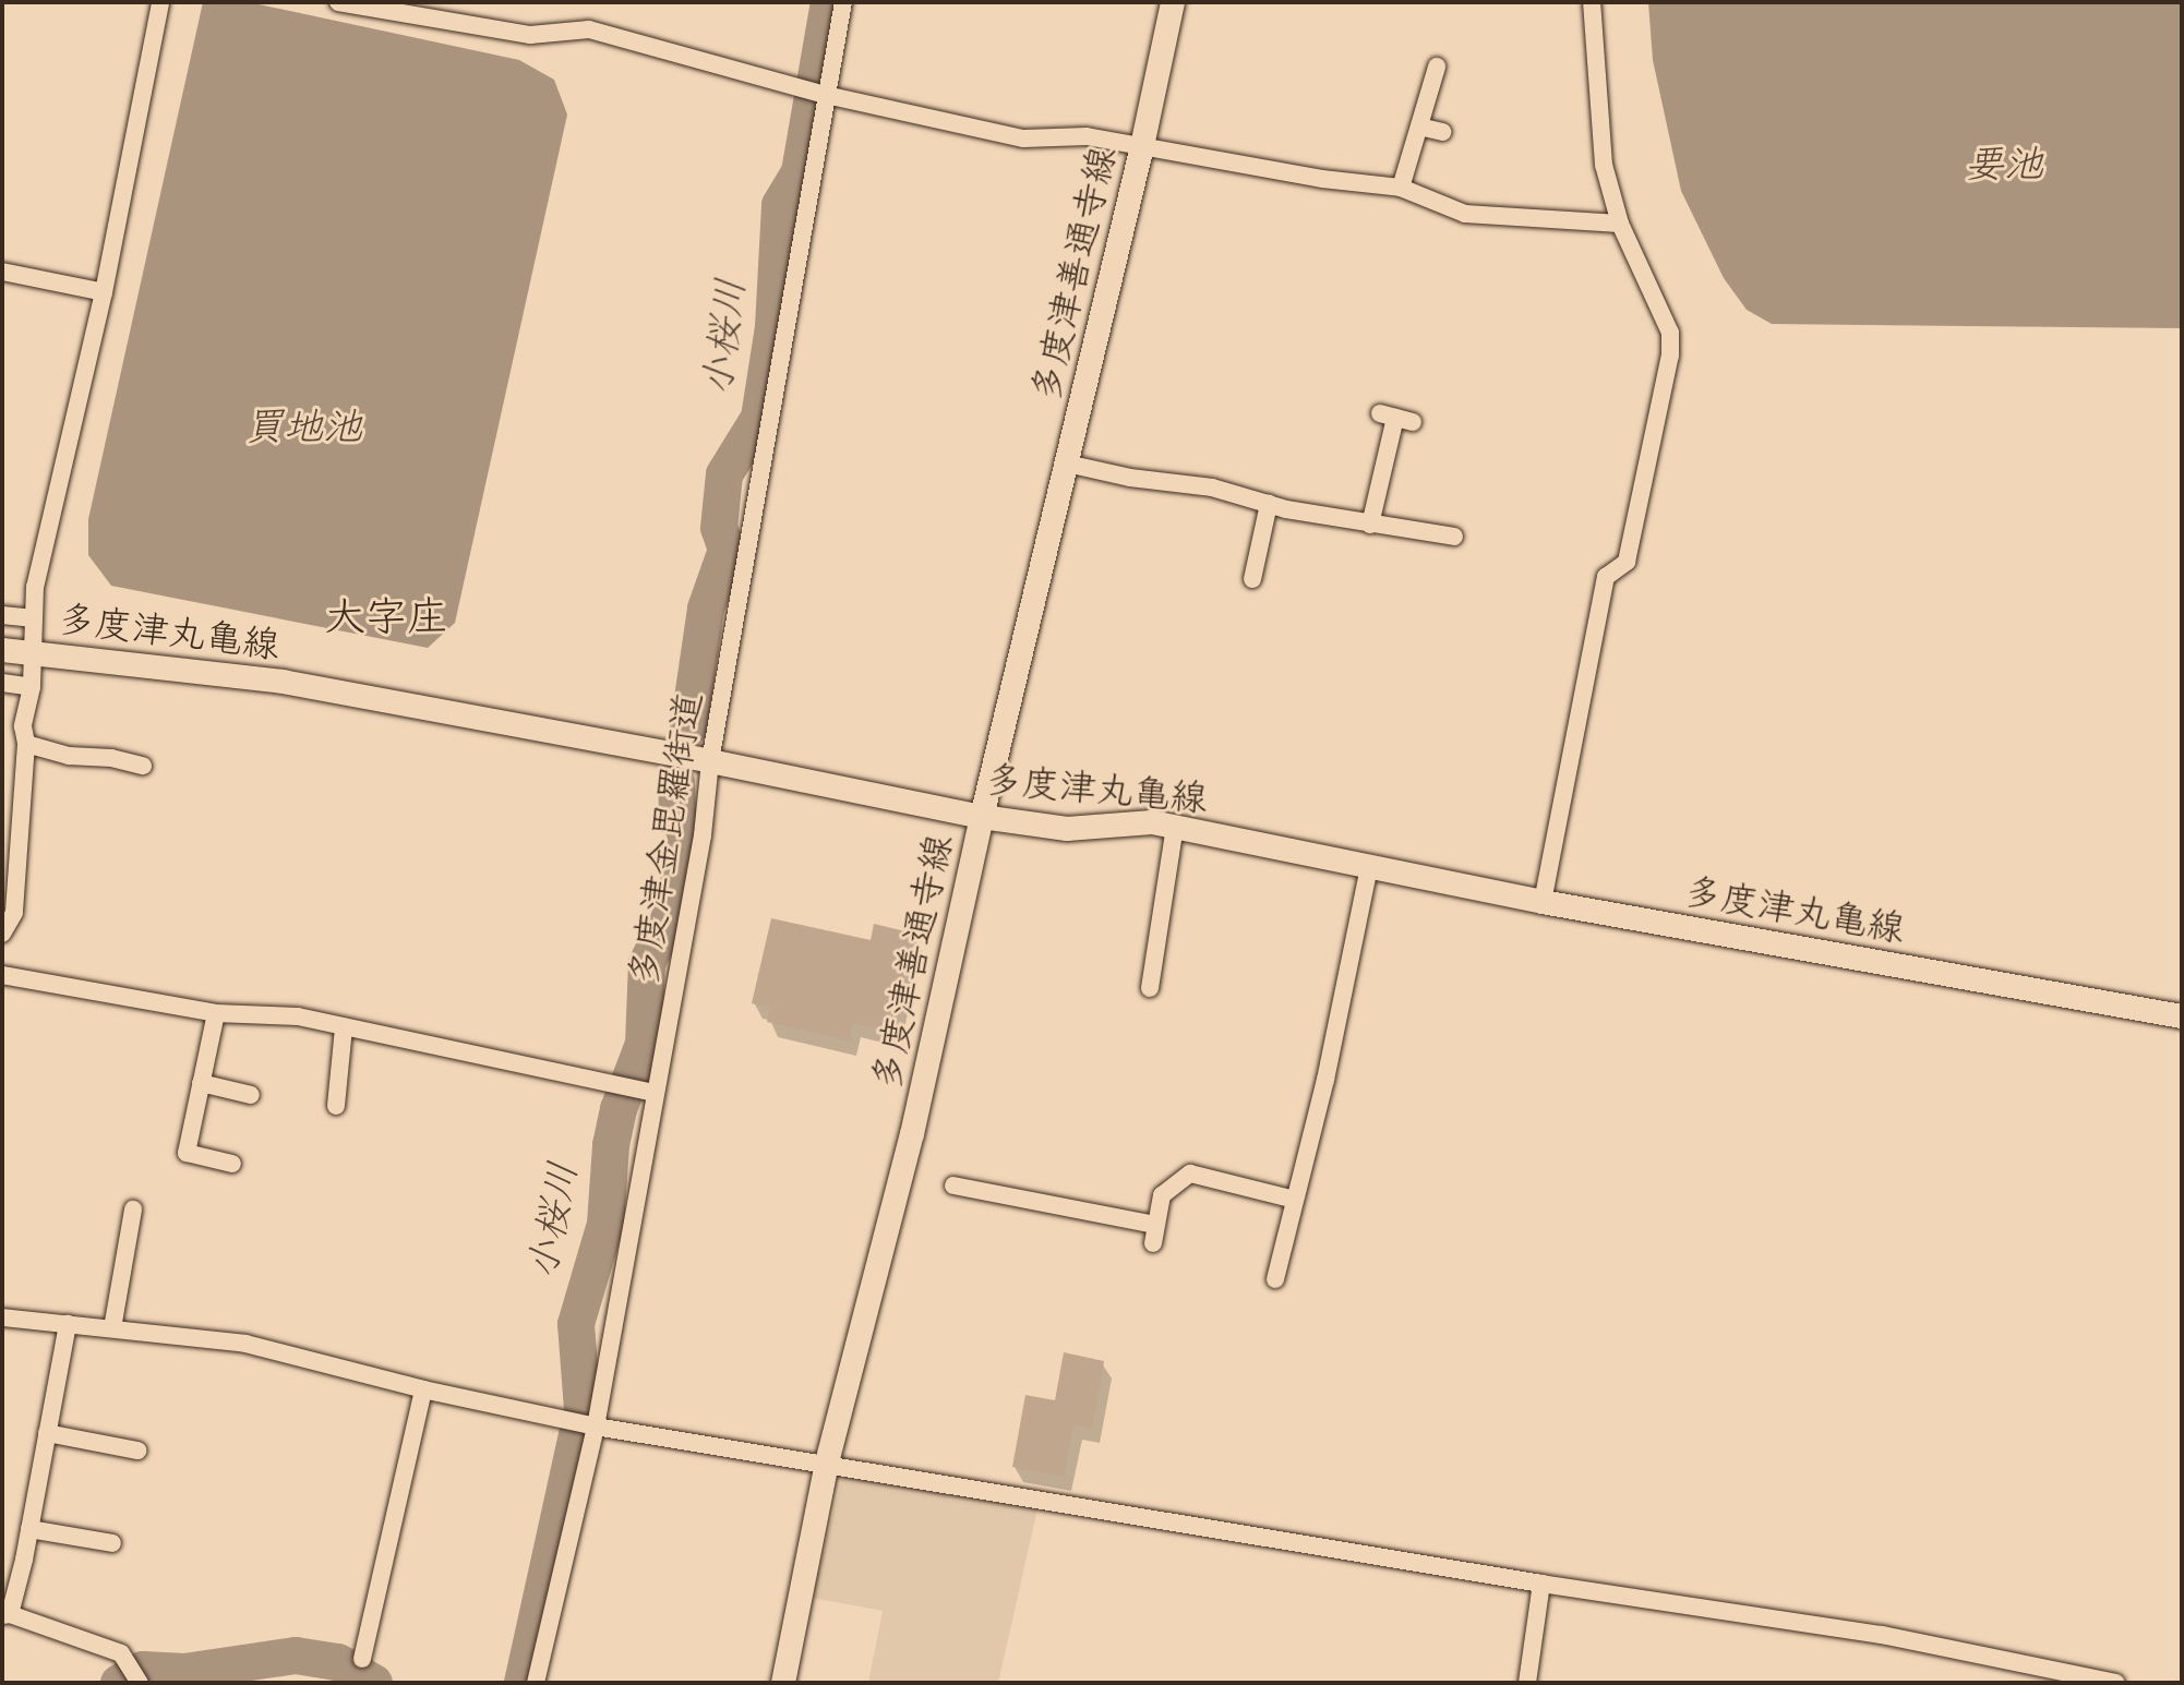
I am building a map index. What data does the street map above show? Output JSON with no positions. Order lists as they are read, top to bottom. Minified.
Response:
{"streets":{"main road":["多度津善通寺線","多度津丸亀線"],"street":["多度津金毘羅街道"]},"crossings":[["多度津善通寺線","多度津丸亀線"],["多度津丸亀線","多度津金毘羅街道"]],"districts":["大字庄"],"water":["要池","小桜川","買地池"]}
